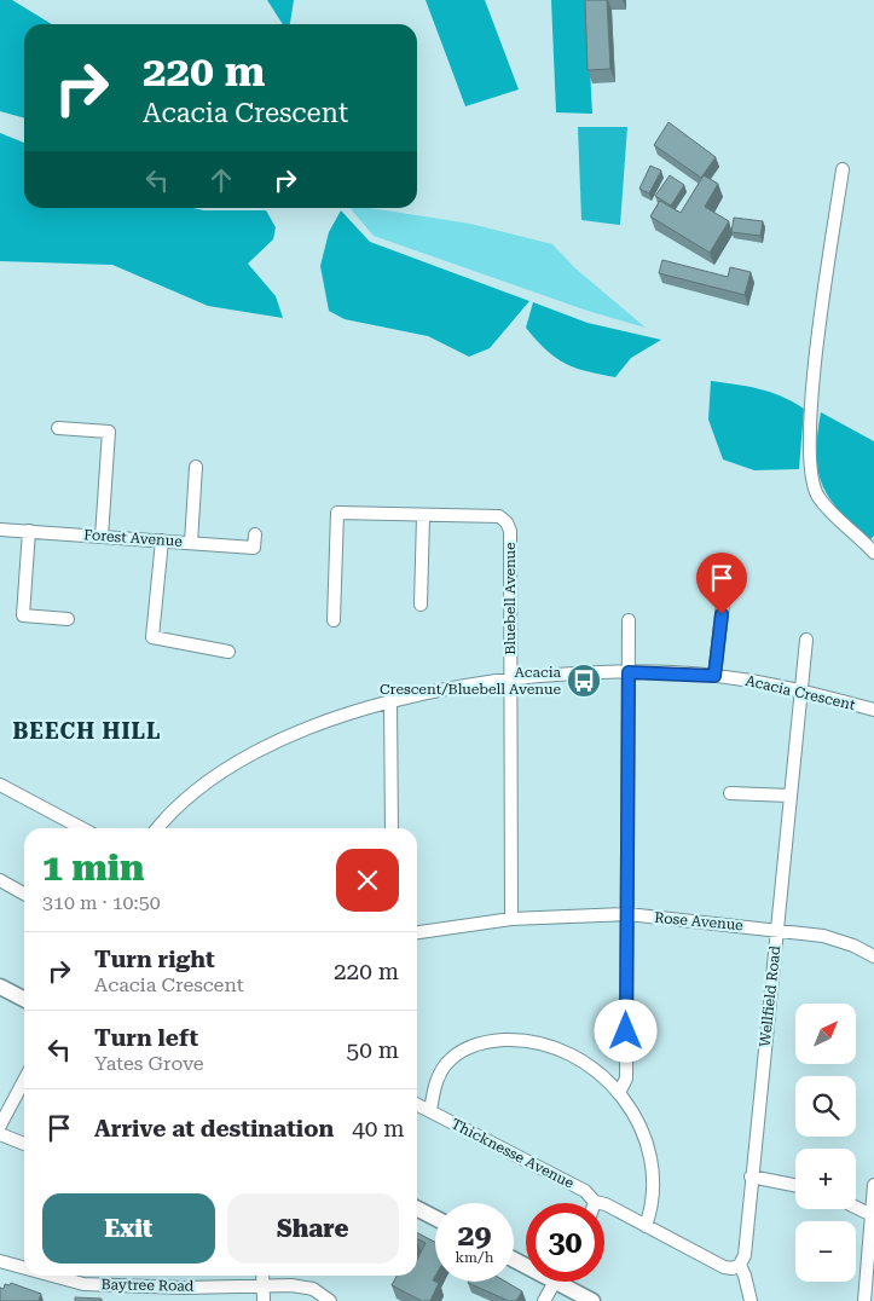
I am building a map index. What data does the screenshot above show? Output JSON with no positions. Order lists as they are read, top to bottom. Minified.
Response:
{"streets":{"street":["Forest Avenue","Bluebell Avenue","Acacia Crescent","Rose Avenue","Wellfield Road","Thicknesse Avenue","Baytree Road"]},"crossings":[["Bluebell Avenue","Acacia Crescent"],["Bluebell Avenue","Rose Avenue"],["Acacia Crescent","Wellfield Road"],["Rose Avenue","Wellfield Road"],["Wellfield Road","Thicknesse Avenue"]],"districts":["BEECH HILL"],"places":{"bus stop":["Acacia Crescent/Bluebell Avenue"]},"north":"top right","page":{"turn":["220 m","Acacia Crescent"],"heading":["1 min","310 m · 10:50"],"list":[{"name":"Turn right","note":"Acacia Crescent","value":"220 m"},{"name":"Turn left","note":"Yates Grove","value":"50 m"},{"name":"Arrive at destination","value":"40 m"}],"map_buttons":["+","−"],"buttons":["Exit","Share"],"speed":"29 km/h","limit":"30"}}
